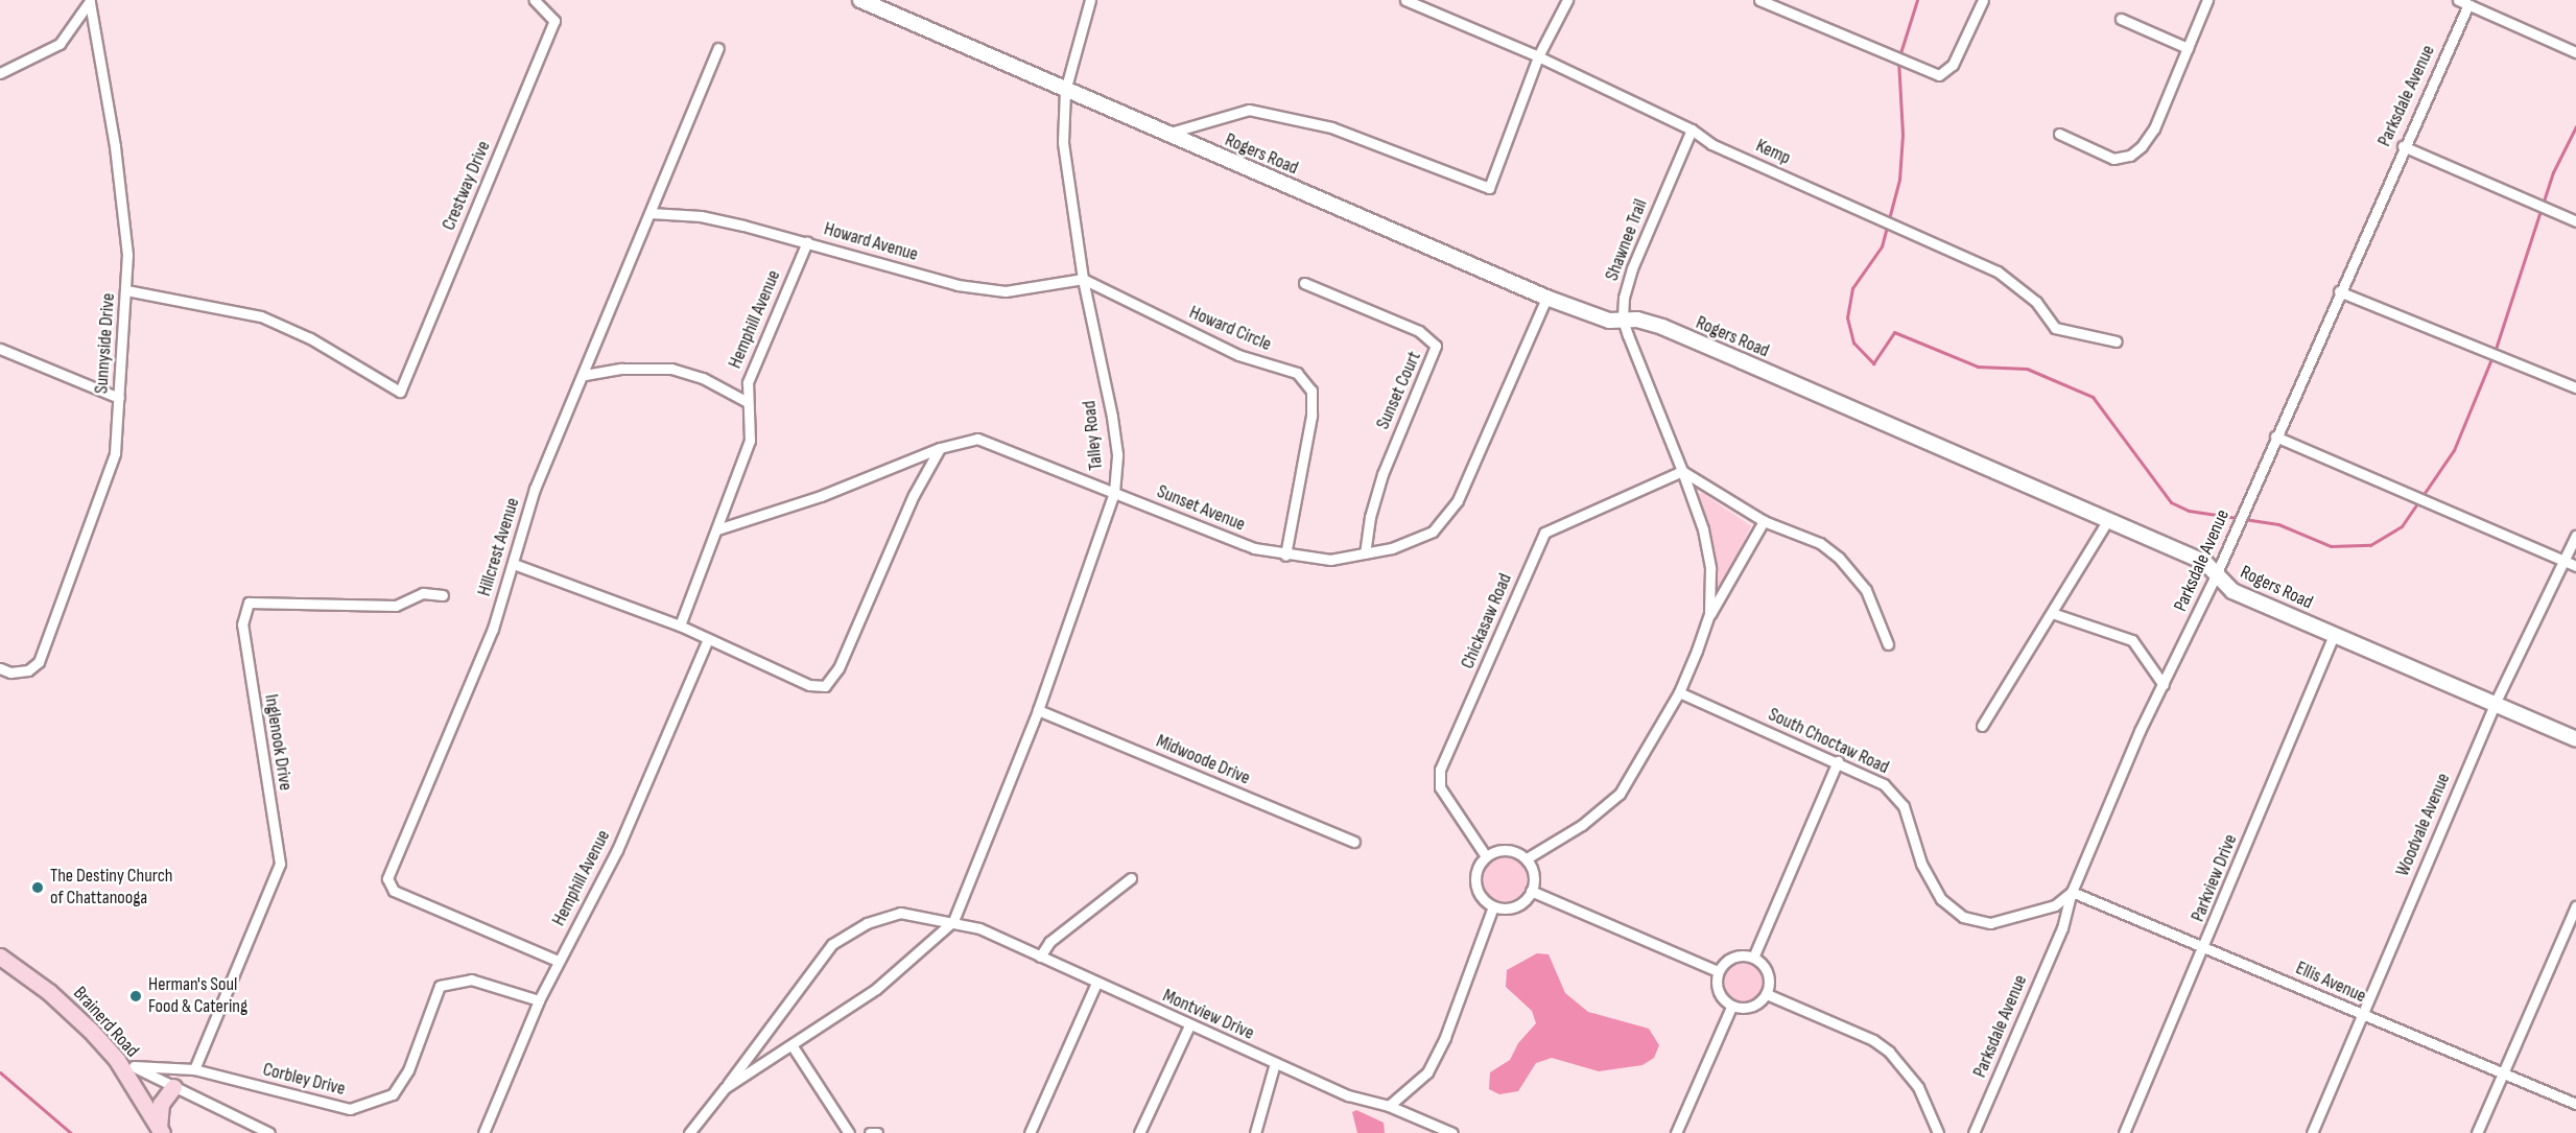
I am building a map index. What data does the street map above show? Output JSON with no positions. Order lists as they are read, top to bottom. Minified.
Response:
{"streets":{"main road":["Brainerd Road"],"street":["Parksdale Avenue","Kemp","Rogers Road","Crestway Drive","Shawnee Trail","Howard Avenue","Hemphill Avenue","Howard Circle","Sunnyside Drive","Sunset Court","Talley Road","Sunset Avenue","Hillcrest Avenue","Chickasaw Road","South Choctaw Road","Inglenook Drive","Midwoode Drive","Woodvale Avenue","Parkview Drive","Ellis Avenue","Montview Drive","Corbley Drive"]},"crossings":[["Parksdale Avenue","Rogers Road"],["Parksdale Avenue","South Choctaw Road"],["Parksdale Avenue","Ellis Avenue"],["Kemp","Shawnee Trail"],["Rogers Road","Shawnee Trail"],["Rogers Road","Talley Road"],["Rogers Road","Sunset Avenue"],["Rogers Road","Woodvale Avenue"],["Rogers Road","Parkview Drive"],["Crestway Drive","Sunnyside Drive"],["Howard Avenue","Hemphill Avenue"],["Howard Avenue","Howard Circle"],["Howard Avenue","Talley Road"],["Howard Avenue","Hillcrest Avenue"],["Hemphill Avenue","Sunset Avenue"],["Hemphill Avenue","Hillcrest Avenue"],["Hemphill Avenue","Corbley Drive"],["Howard Circle","Talley Road"],["Howard Circle","Sunset Avenue"],["Sunset Court","Sunset Avenue"],["Talley Road","Sunset Avenue"],["Talley Road","Midwoode Drive"],["Talley Road","Montview Drive"],["South Choctaw Road","Ellis Avenue"],["Inglenook Drive","Corbley Drive"],["Woodvale Avenue","Ellis Avenue"],["Parkview Drive","Ellis Avenue"]],"places":["The Destiny Church of Chattanooga","Herman's Soul Food & Catering"]}
